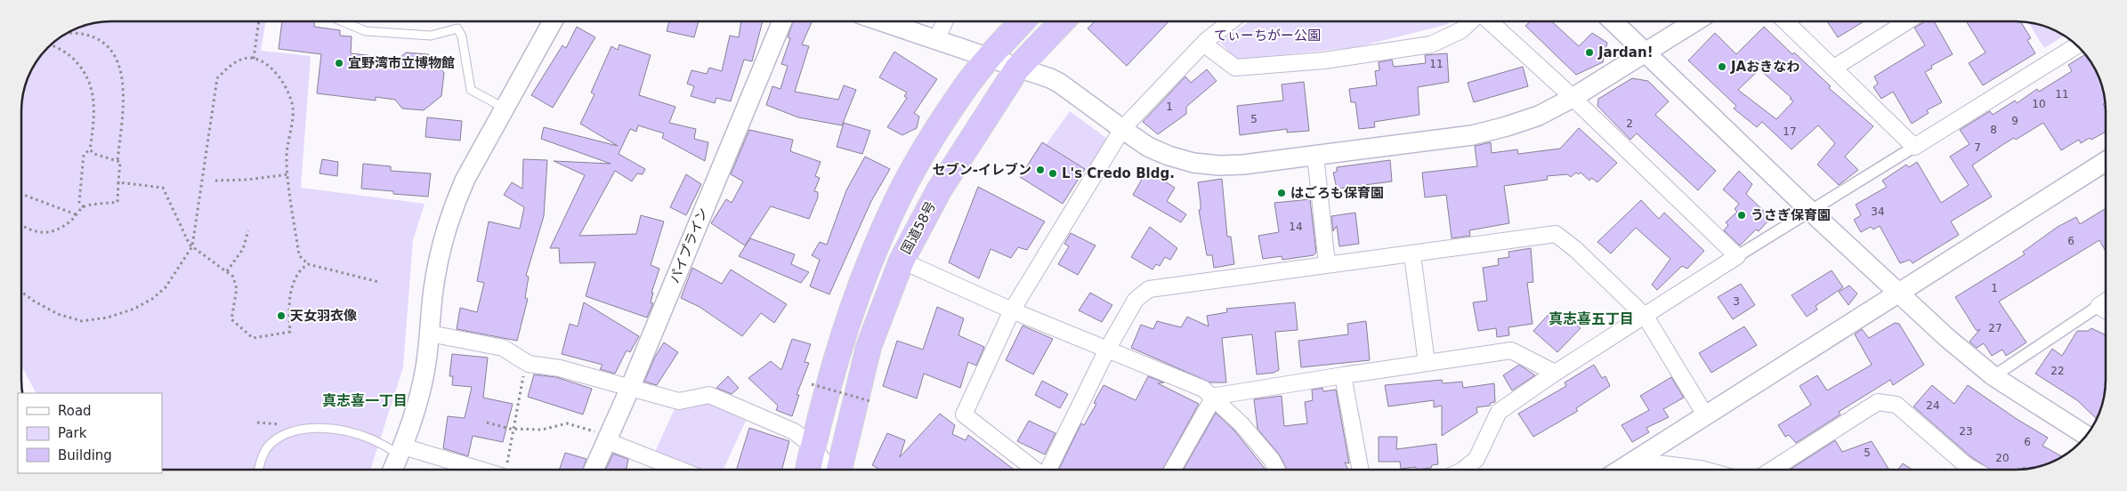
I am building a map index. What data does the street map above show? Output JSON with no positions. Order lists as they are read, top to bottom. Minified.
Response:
{"streets":{"highway":["国道58号"],"street":["パイプライン"]},"districts":["真志喜五丁目","真志喜一丁目"],"parks":["てぃーちがー公園"],"places":["Jardan!","宜野湾市立博物館","JAおきなわ","セブン-イレブン","L's Credo Bldg.","はごろも保育園","うさぎ保育園","天女羽衣像"],"house_numbers":["11","11","10","1","5","9","2","8","17","7","34","14","6","1","3","27","22","24","23","6","5","20"],"legend":["Road","Park","Building"]}
